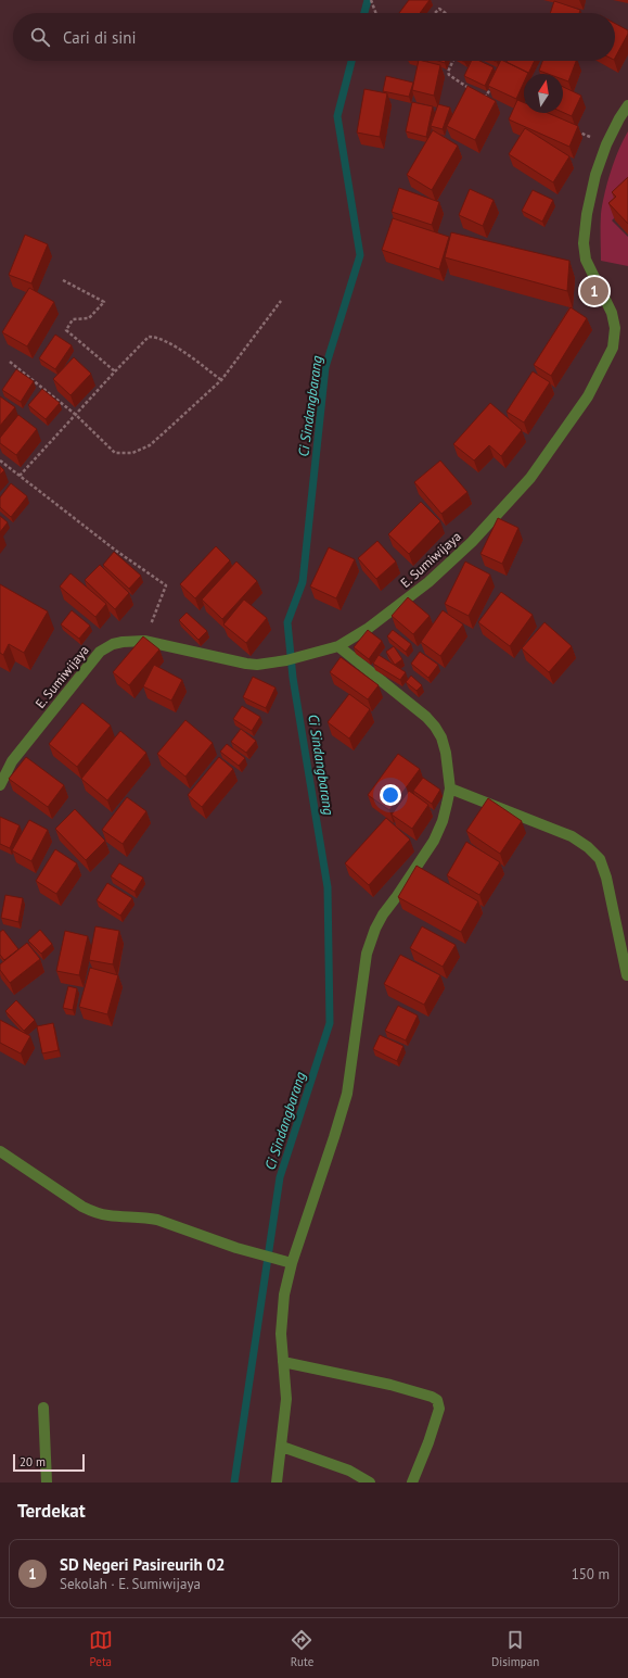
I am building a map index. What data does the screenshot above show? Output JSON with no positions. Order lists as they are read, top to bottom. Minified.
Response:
{"streets":{"street":["E. Sumiwijaya"]},"water":["Ci Sindangbarang"],"scale_bar":"20 m","north":"top","page":{"search":"Cari di sini","pins":"1","scale":"20 m","heading":"Terdekat","list":[{"mark":"1","name":"SD Negeri Pasireurih 02","note":"Sekolah · E. Sumiwijaya","value":"150 m"}],"nav":["Peta","Rute","Disimpan"]}}
